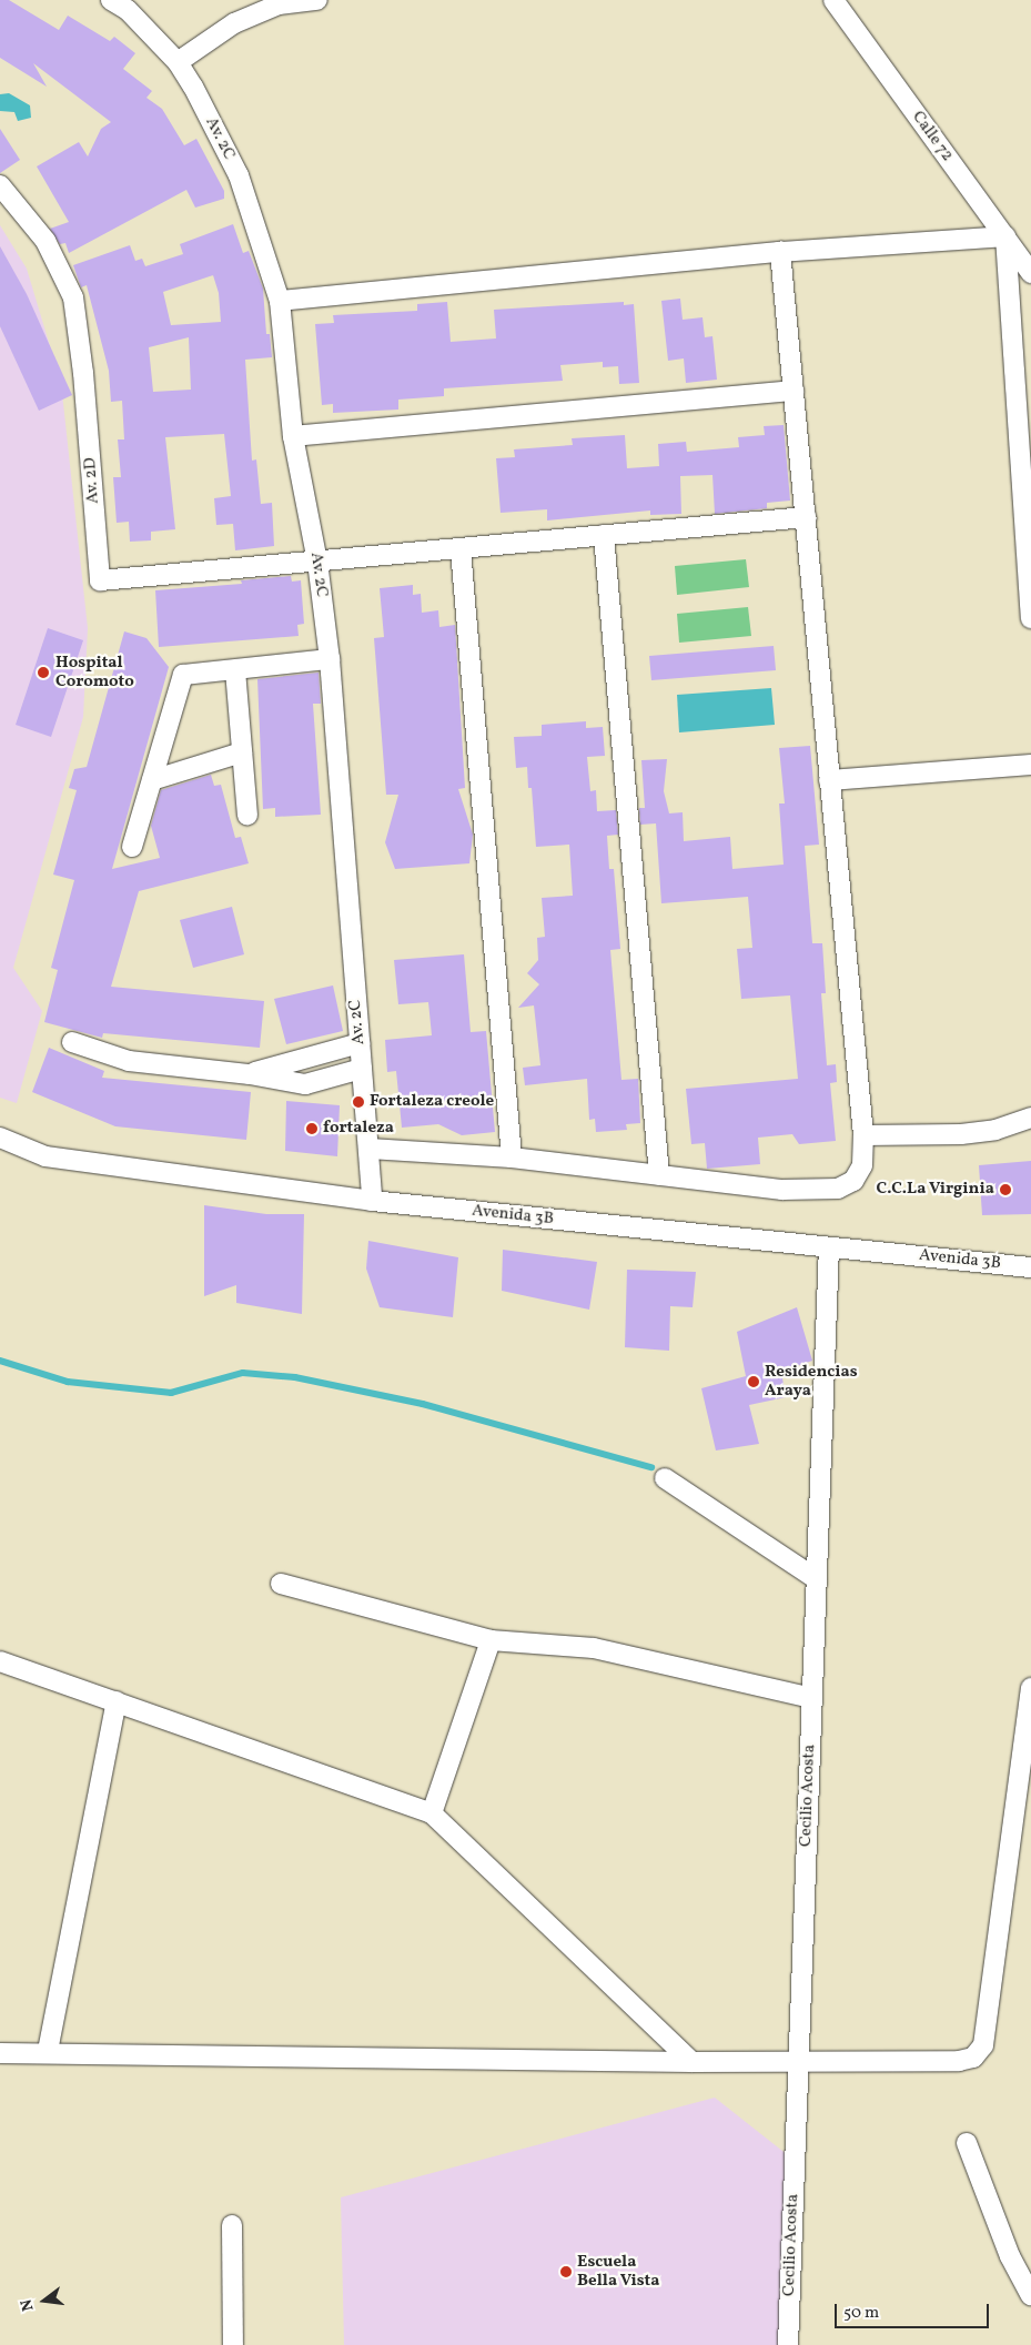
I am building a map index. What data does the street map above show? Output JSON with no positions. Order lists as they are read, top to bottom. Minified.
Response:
{"streets":{"street":["Calle 72","Av. 2C","Av. 2D","Avenida 3B","Cecilio Acosta"]},"crossings":[["Av. 2C","Av. 2D"],["Av. 2C","Avenida 3B"],["Avenida 3B","Cecilio Acosta"]],"places":["Hospital Coromoto","Fortaleza creole","fortaleza","C.C.La Virginia","Residencias Araya","Escuela Bella Vista"],"scale_bar":"50 m","north":"left"}
